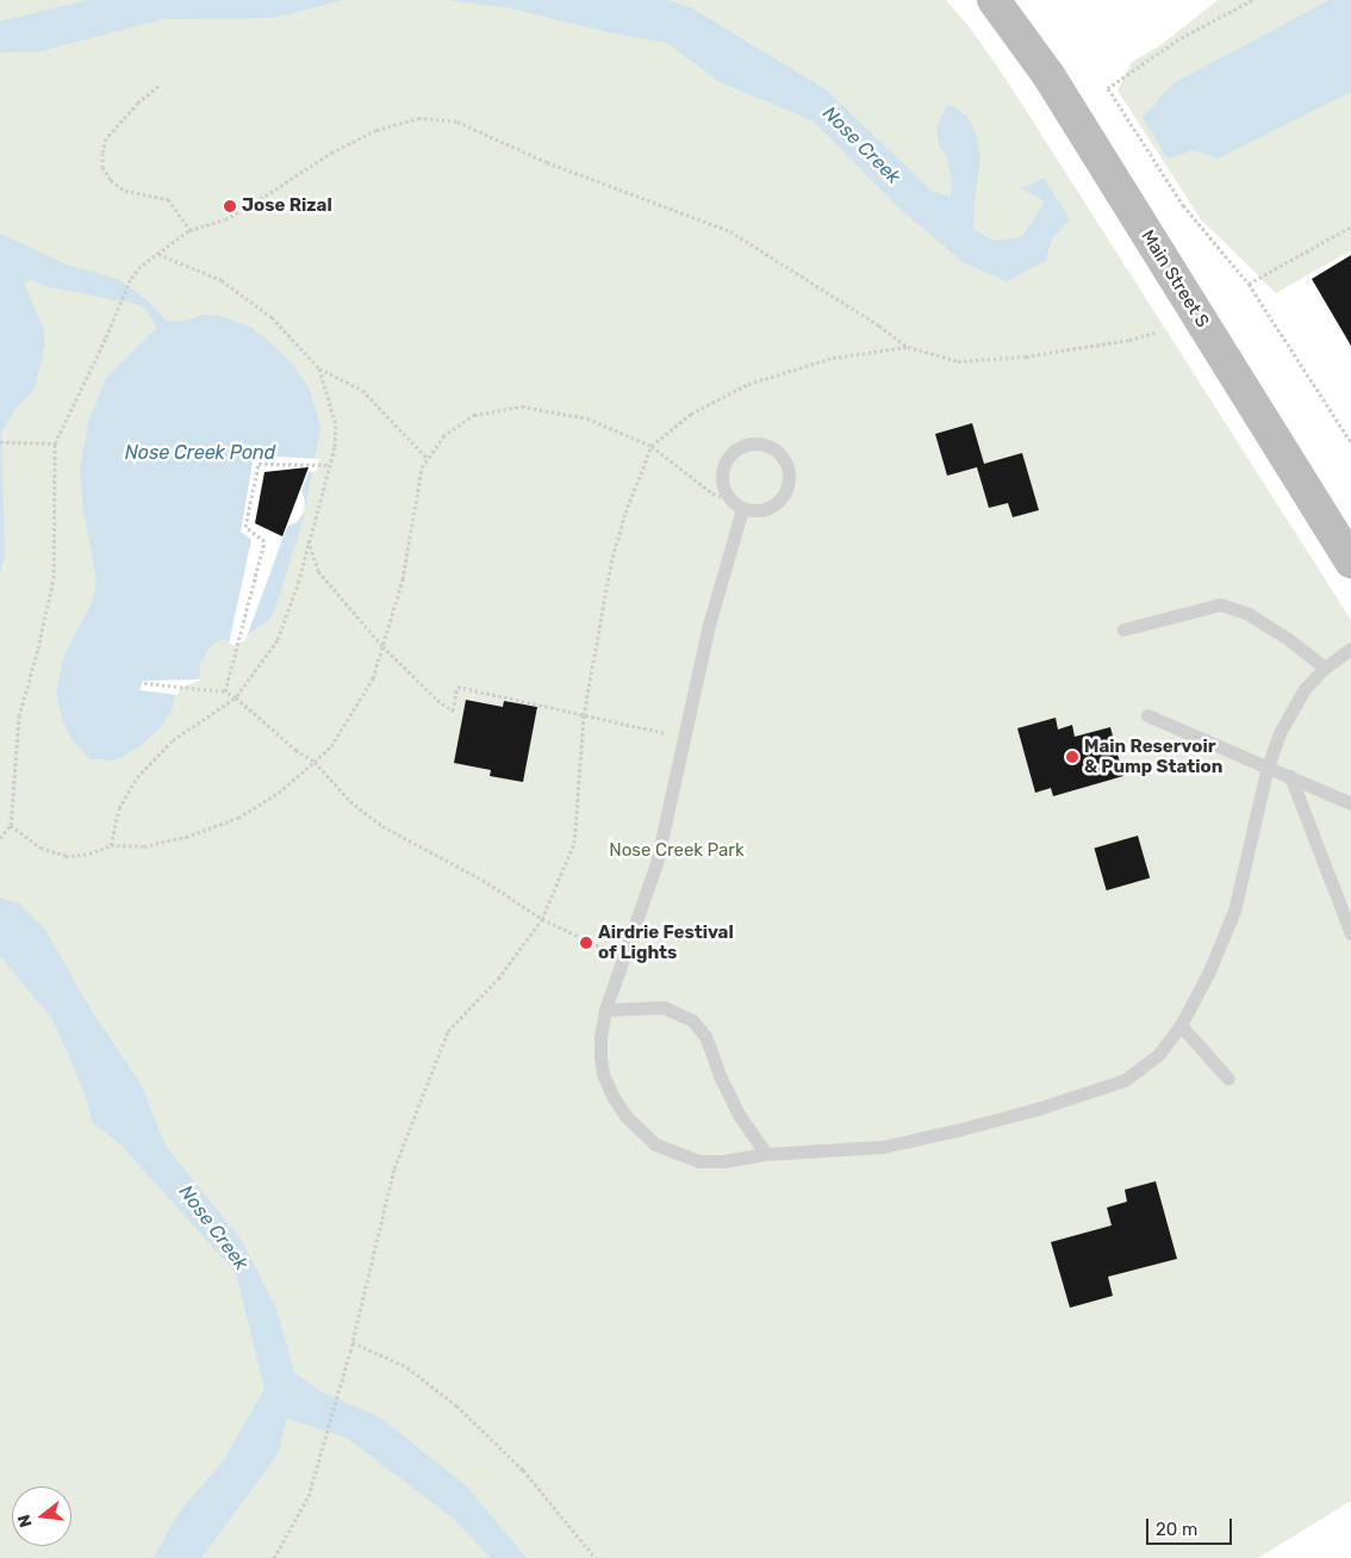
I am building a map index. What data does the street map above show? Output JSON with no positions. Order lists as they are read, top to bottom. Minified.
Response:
{"streets":{"main road":["Main Street S"]},"water":["Nose Creek","Nose Creek Pond"],"parks":["Nose Creek Park"],"places":["Jose Rizal","Main Reservoir & Pump Station","Airdrie Festival of Lights"],"scale_bar":"20 m","north":"left"}
